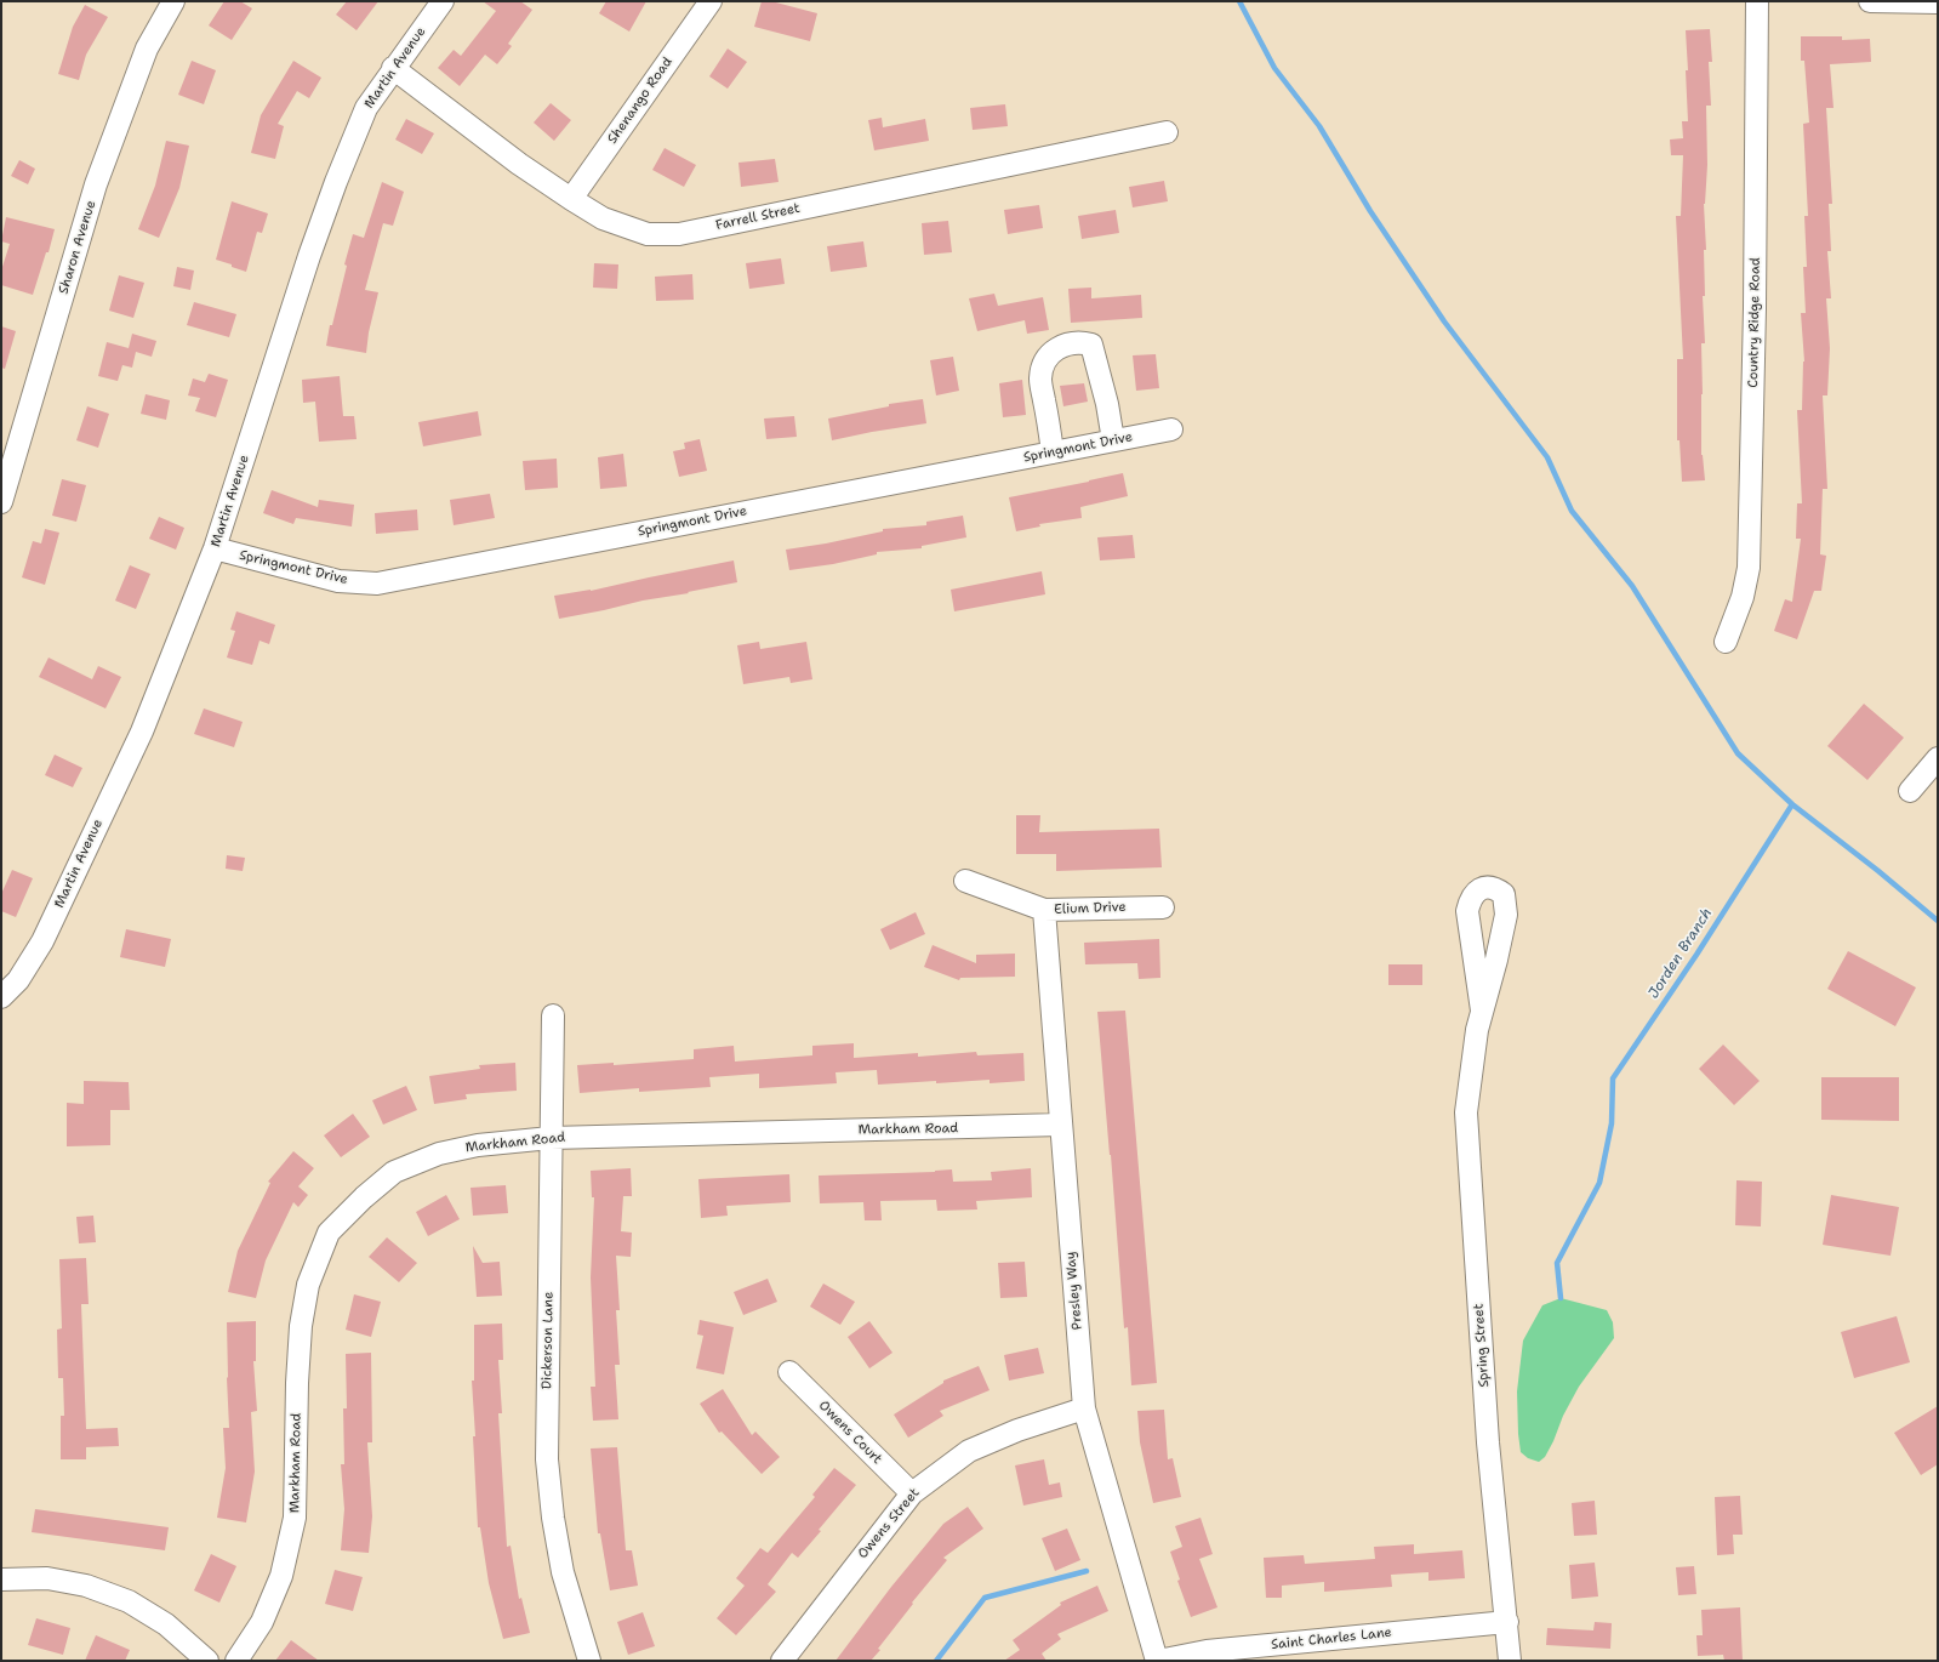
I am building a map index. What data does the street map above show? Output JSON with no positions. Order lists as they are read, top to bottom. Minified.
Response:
{"streets":{"street":["Martin Avenue","Shenango Road","Farrell Street","Sharon Avenue","Country Ridge Road","Springmont Drive","Elium Drive","Markham Road","Presley Way","Dickerson Lane","Spring Street","Owens Court","Owens Street","Saint Charles Lane"]},"crossings":[["Martin Avenue","Farrell Street"],["Martin Avenue","Springmont Drive"],["Shenango Road","Farrell Street"],["Elium Drive","Presley Way"],["Markham Road","Presley Way"],["Markham Road","Dickerson Lane"],["Presley Way","Owens Street"],["Presley Way","Saint Charles Lane"],["Spring Street","Saint Charles Lane"],["Owens Court","Owens Street"]],"water":["Jorden Branch"]}
